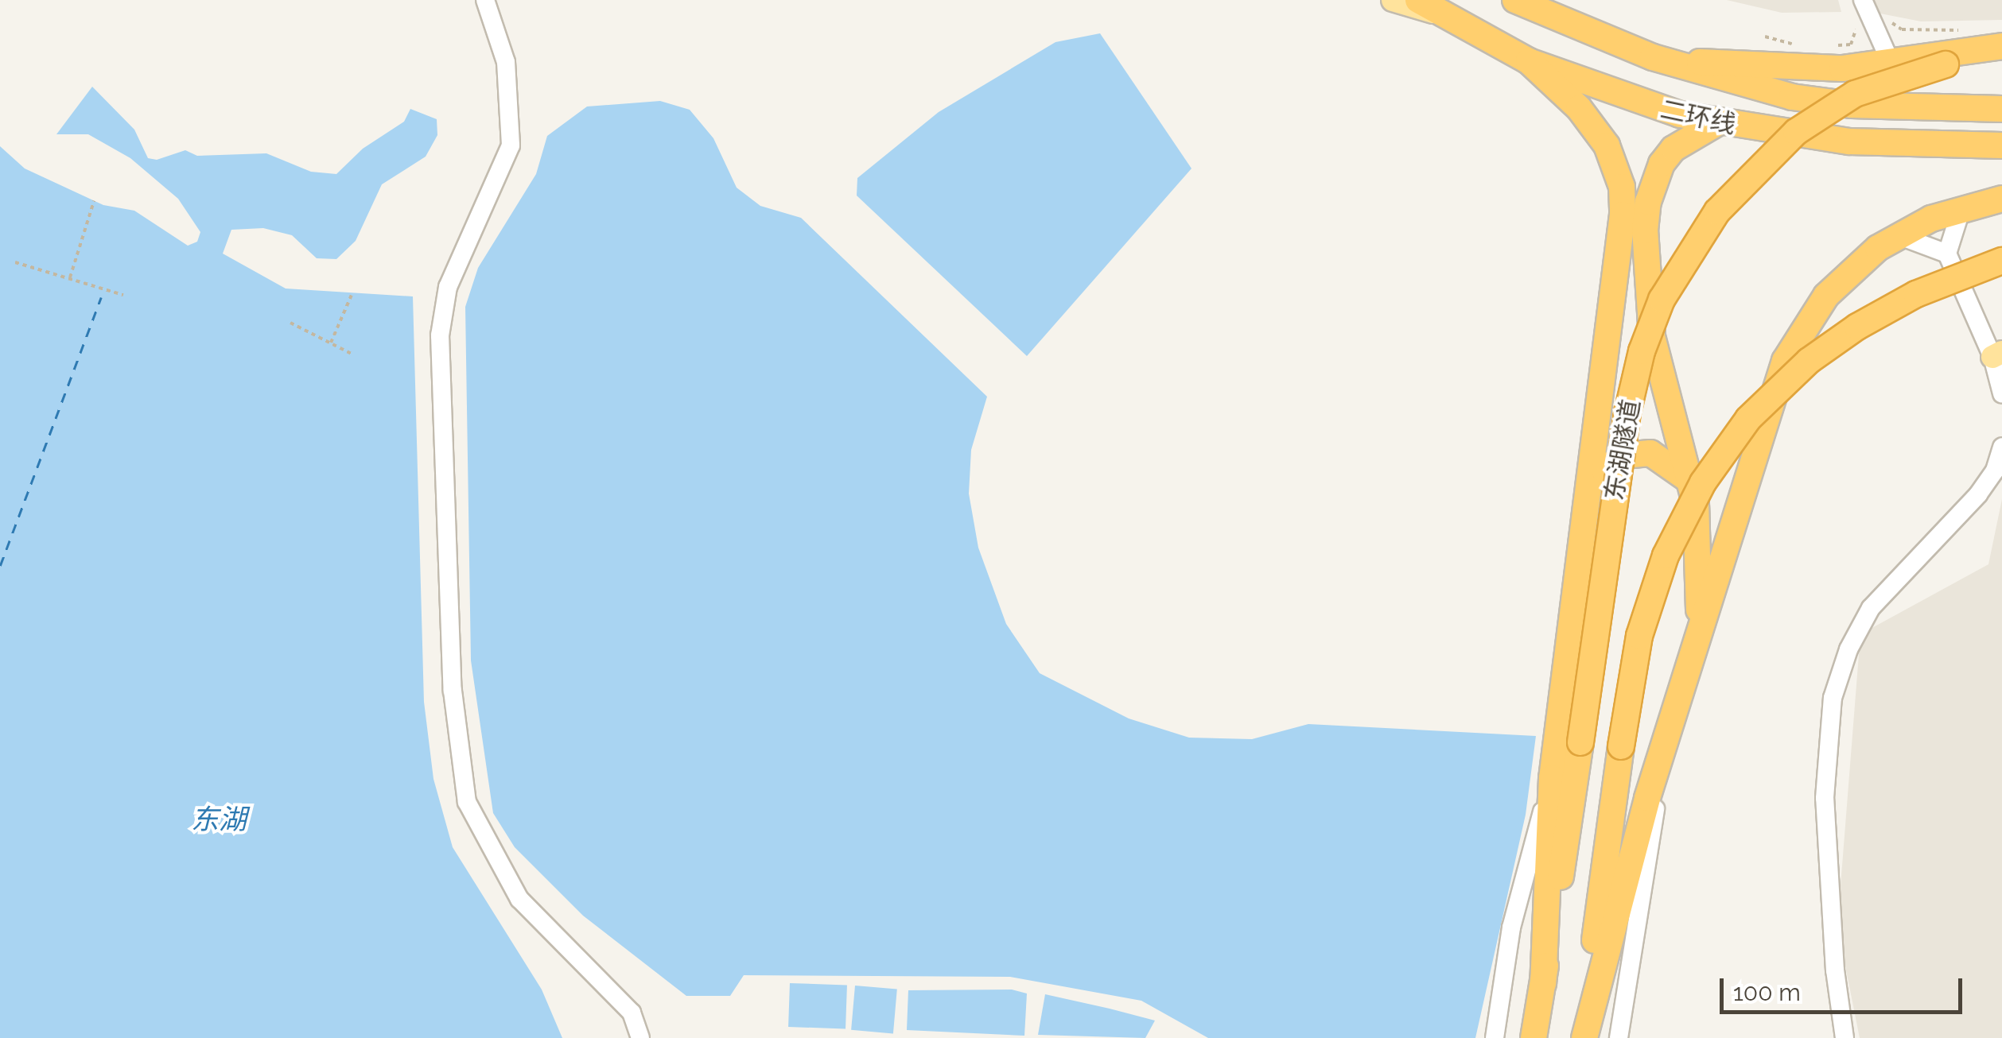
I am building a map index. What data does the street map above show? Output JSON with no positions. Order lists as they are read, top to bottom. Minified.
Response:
{"streets":{"highway":["二环线","东湖隧道"]},"water":["东湖"],"scale_bar":"100 m"}
